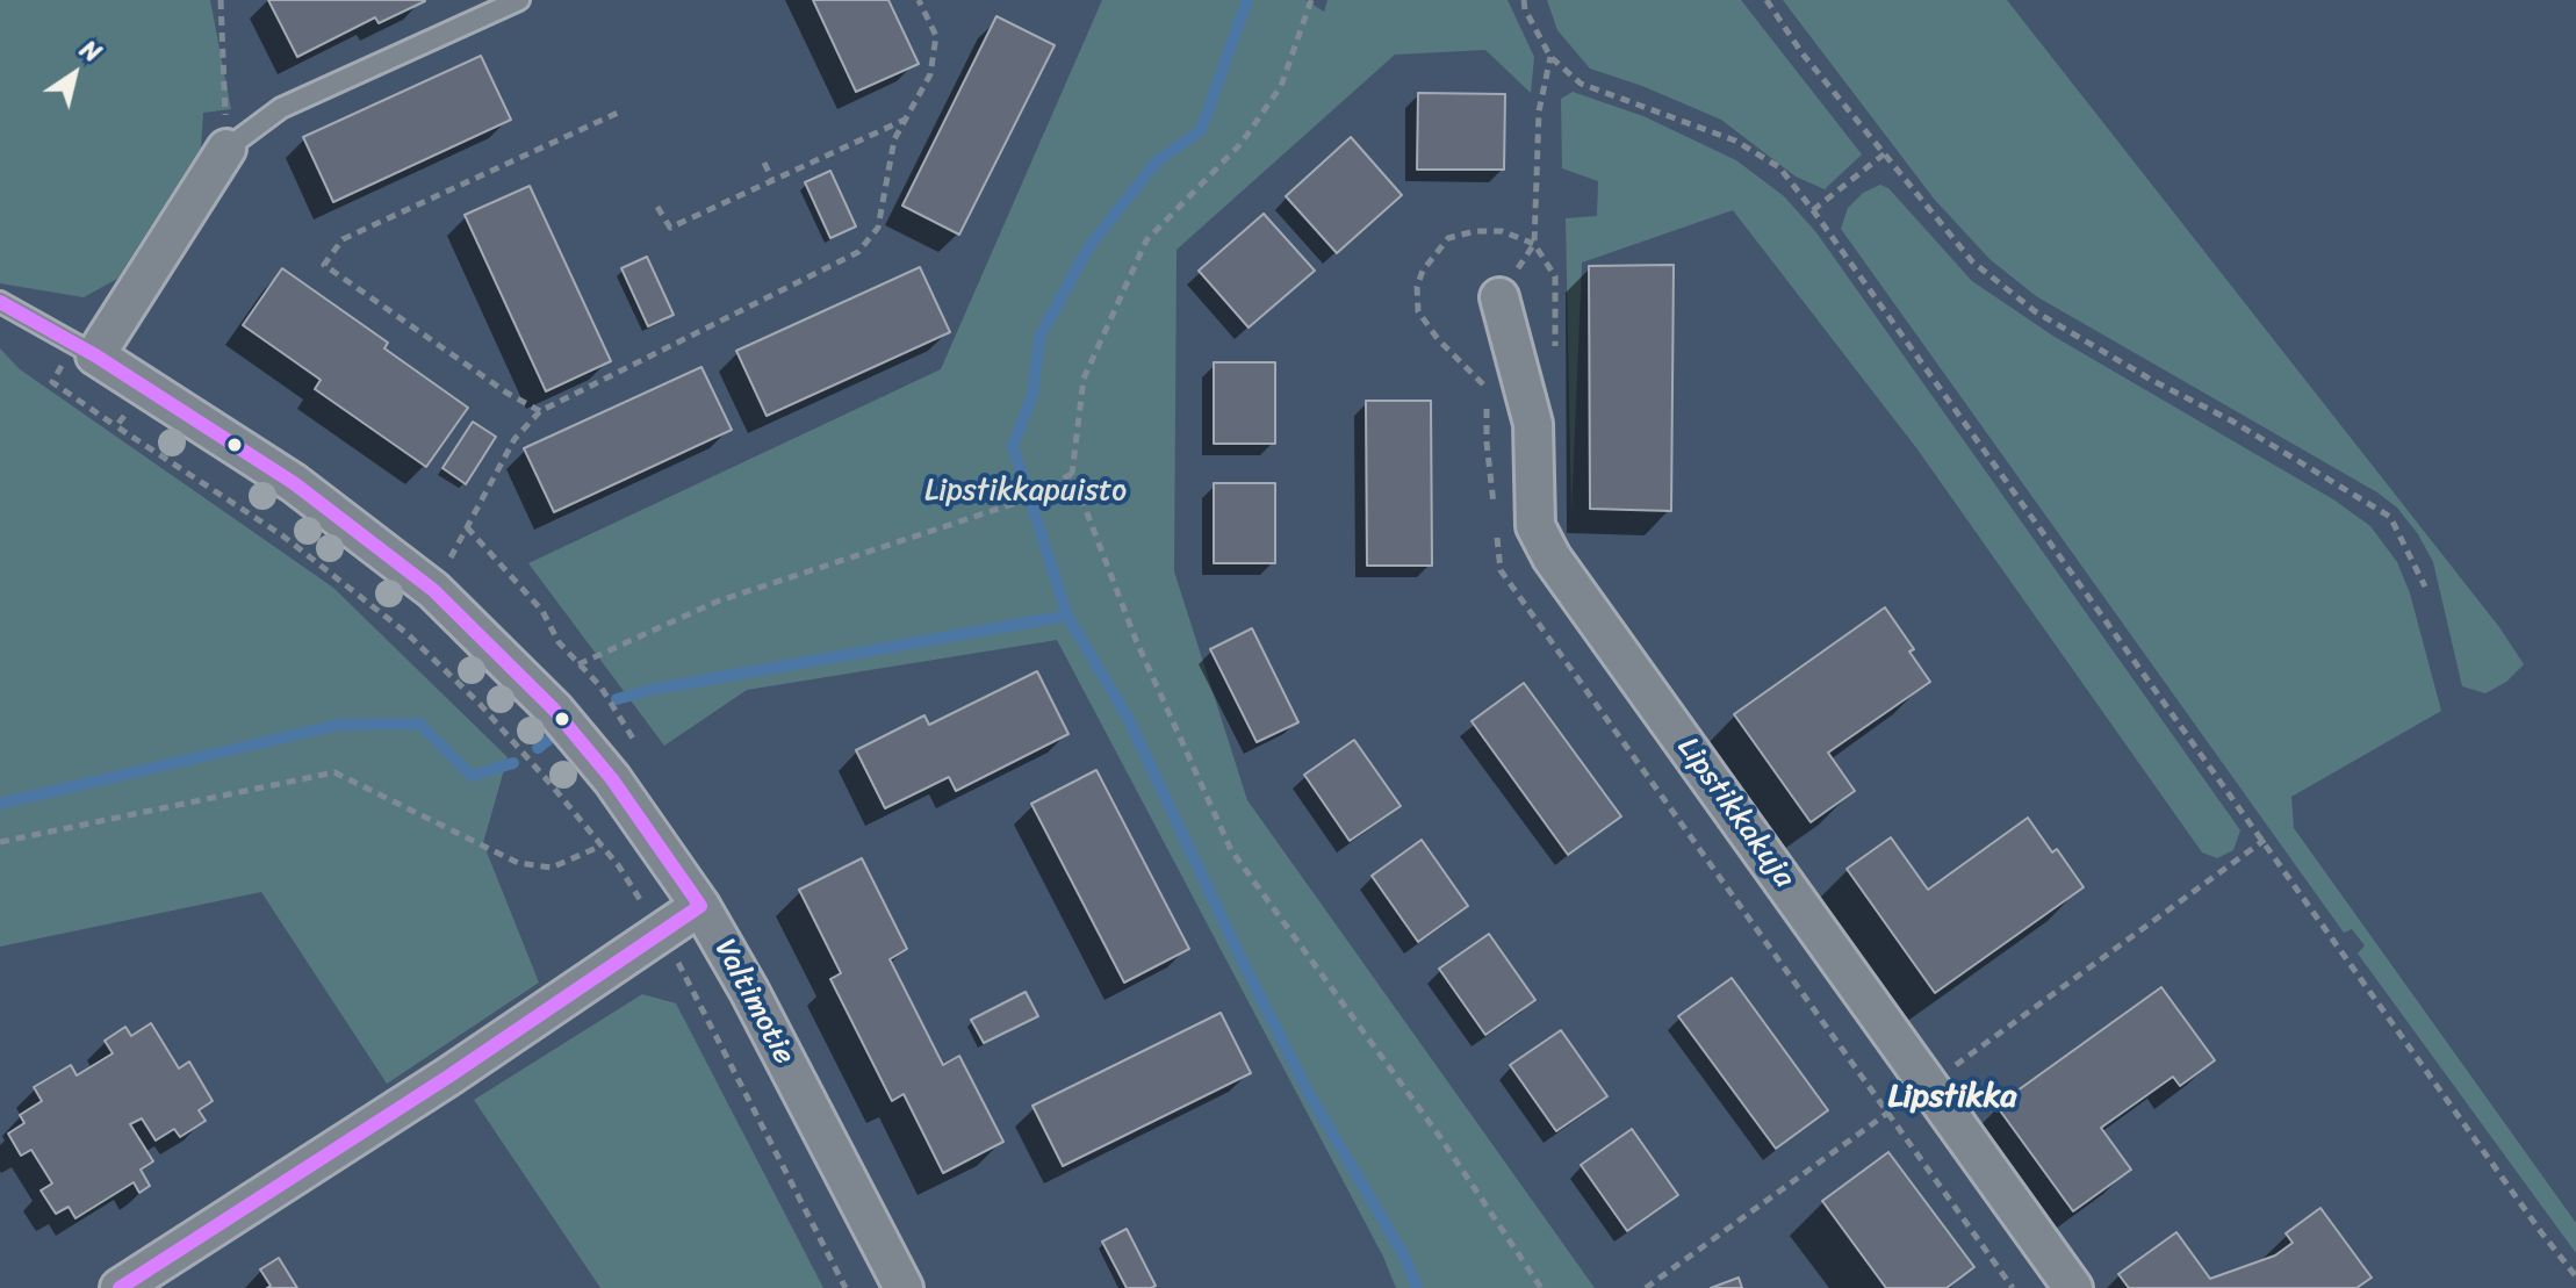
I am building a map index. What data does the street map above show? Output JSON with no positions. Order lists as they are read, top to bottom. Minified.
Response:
{"streets":{"street":["Lipstikkakuja","Valtimotie"]},"districts":["Lipstikka"],"parks":["Lipstikkapuisto"],"north":"top right"}
